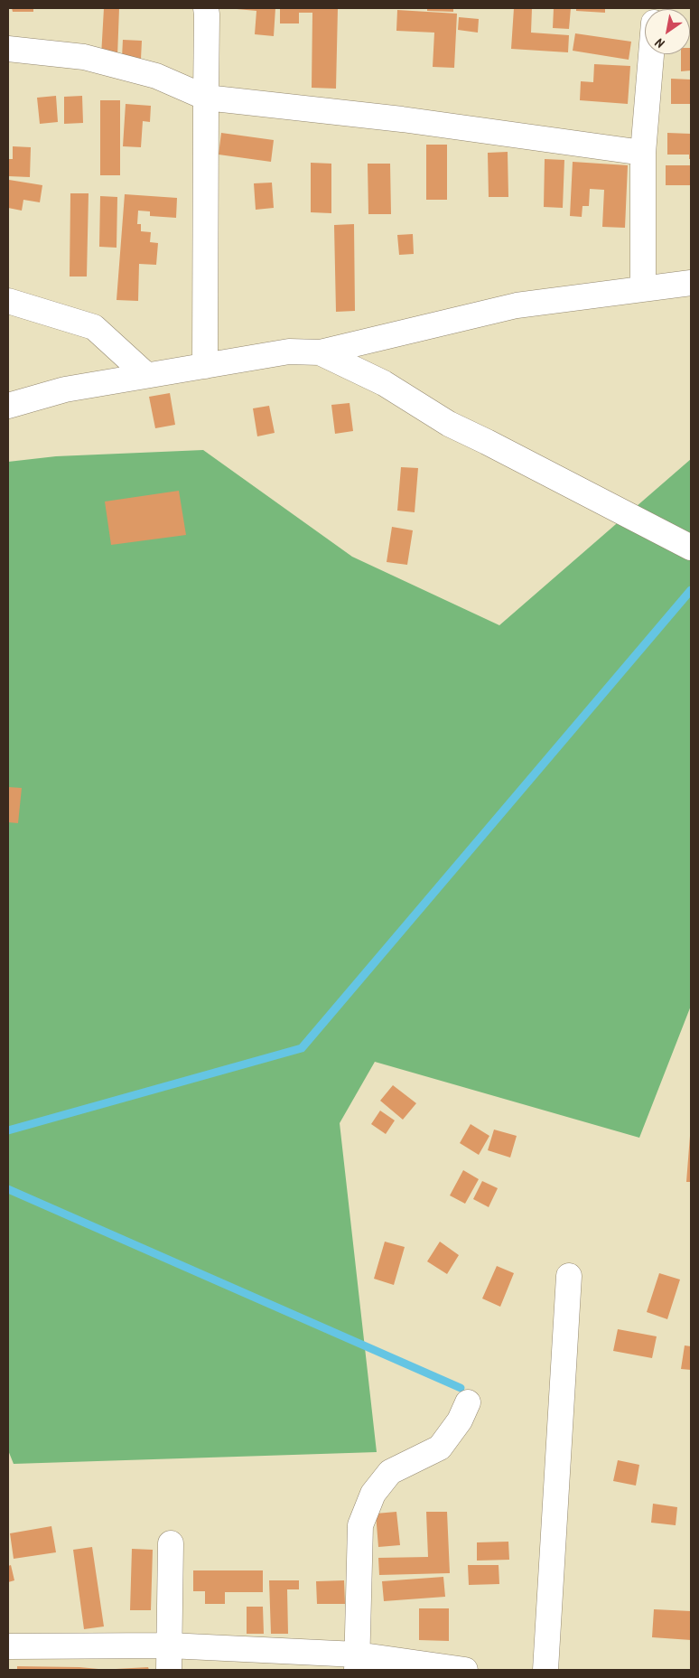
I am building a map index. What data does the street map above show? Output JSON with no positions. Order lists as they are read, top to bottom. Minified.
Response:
{"north":"bottom left"}
